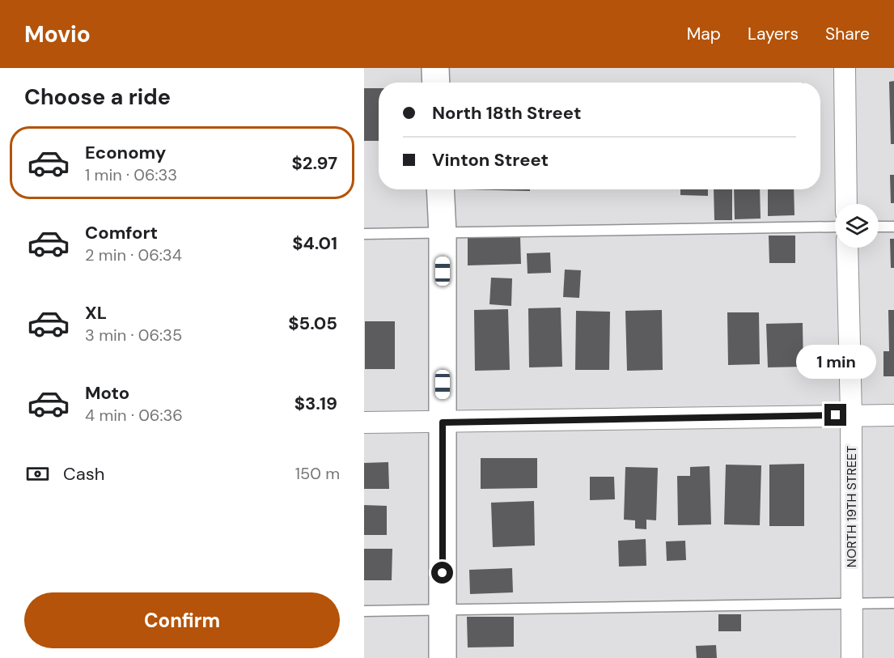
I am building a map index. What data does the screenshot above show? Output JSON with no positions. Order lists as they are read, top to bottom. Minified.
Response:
{"streets":{"street":["NORTH 19TH STREET"]},"page":{"header":"Movio","nav":["Map","Layers","Share"],"heading":"Choose a ride","banner":["North 18th Street","Vinton Street"],"list":[{"name":"Economy","note":"1 min · 06:33","value":"$2.97"},{"name":"Comfort","note":"2 min · 06:34","value":"$4.01"},{"name":"XL","note":"3 min · 06:35","value":"$5.05"},{"name":"Moto","note":"4 min · 06:36","value":"$3.19"}],"bubble":"1 min","pay":["Cash","150 m"],"buttons":"Confirm"}}
